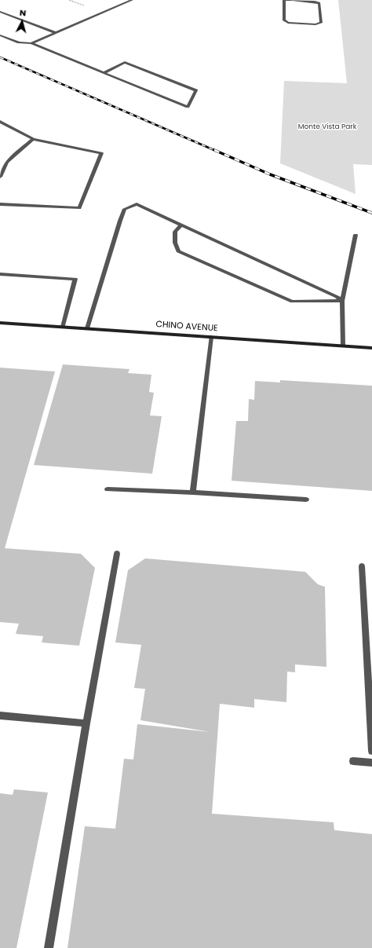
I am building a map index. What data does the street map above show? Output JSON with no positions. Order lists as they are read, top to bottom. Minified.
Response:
{"streets":{"main road":["CHINO AVENUE"]},"parks":["Monte Vista Park"],"north":"top"}
